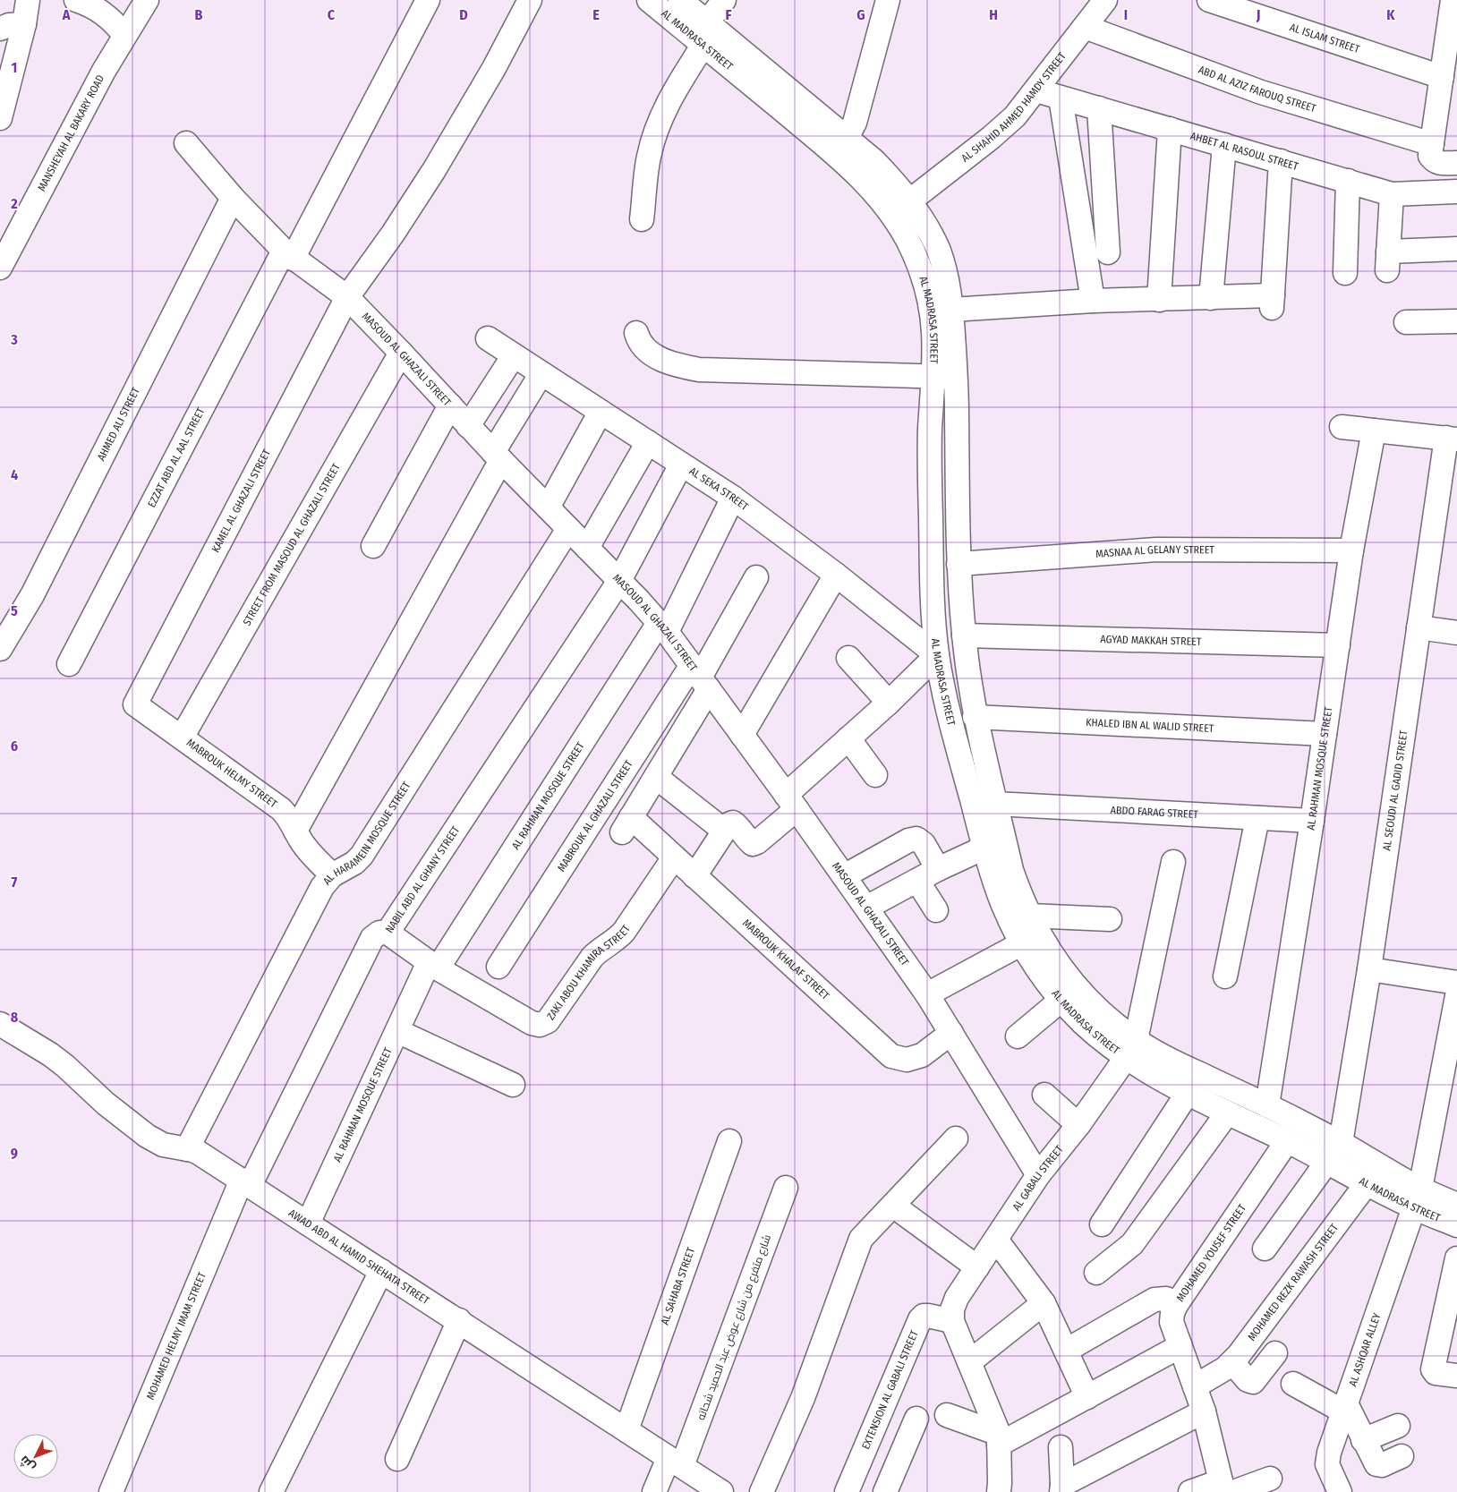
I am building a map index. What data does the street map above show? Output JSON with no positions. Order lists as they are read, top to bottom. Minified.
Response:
{"streets":{"street":["AL ISLAM STREET","AL MADRASA STREET","ABD AL AZIZ FAROUQ STREET","AL SHAHID AHMED HAMDY STREET","MANSHEYAH AL BAKARY ROAD","AHBET AL RASOUL STREET","MASOUD AL GHAZALI STREET","AHMED ALI STREET","EZZAT ABD AL AAL STREET","AL SEKA STREET","KAMEL AL GHAZALI STREET","STREET FROM MASOUD AL GHAZALI STREET","MASNAA AL GELANY STREET","AGYAD MAKKAH STREET","KHALED IBN AL WALID STREET","AL RAHMAN MOSQUE STREET","MABROUK HELMY STREET","AL SEOUDI AL GADID STREET","ABDO FARAG STREET","MABROUK AL GHAZALI STREET","AL HARAMEIN MOSQUE STREET","NABIL ABD AL GHANY STREET","MABROUK KHALAF STREET","ZAKI ABOU KHAMIRA STREET","AL GABALI STREET","MOHAMED YOUSEF STREET","AWAD ABD AL HAMID SHEHATA STREET","MOHAMED REZK RAWASH STREET","AL SAHABA STREET","شارع متفرع من شارع عوض عبد الحميد شحاته","MOHAMED HELMY IMAM STREET","AL ASHQAR ALLEY","EXTENSION AL GABALI STREET"]},"crossings":[["AL MADRASA STREET","AL SHAHID AHMED HAMDY STREET"],["AL MADRASA STREET","AL SEKA STREET"],["AL MADRASA STREET","MASNAA AL GELANY STREET"],["AL MADRASA STREET","AGYAD MAKKAH STREET"],["AL MADRASA STREET","KHALED IBN AL WALID STREET"],["AL MADRASA STREET","AL RAHMAN MOSQUE STREET"],["AL MADRASA STREET","AL SEOUDI AL GADID STREET"],["AL MADRASA STREET","ABDO FARAG STREET"],["AL MADRASA STREET","AL GABALI STREET"],["AL MADRASA STREET","MOHAMED YOUSEF STREET"],["AL MADRASA STREET","MOHAMED REZK RAWASH STREET"],["AL MADRASA STREET","AL ASHQAR ALLEY"],["ABD AL AZIZ FAROUQ STREET","AL SHAHID AHMED HAMDY STREET"],["AL SHAHID AHMED HAMDY STREET","AHBET AL RASOUL STREET"],["MASOUD AL GHAZALI STREET","AHMED ALI STREET"],["MASOUD AL GHAZALI STREET","EZZAT ABD AL AAL STREET"],["MASOUD AL GHAZALI STREET","KAMEL AL GHAZALI STREET"],["MASOUD AL GHAZALI STREET","STREET FROM MASOUD AL GHAZALI STREET"],["MASOUD AL GHAZALI STREET","AL RAHMAN MOSQUE STREET"],["MASOUD AL GHAZALI STREET","MABROUK AL GHAZALI STREET"],["MASOUD AL GHAZALI STREET","AL HARAMEIN MOSQUE STREET"],["MASOUD AL GHAZALI STREET","NABIL ABD AL GHANY STREET"],["MASOUD AL GHAZALI STREET","MABROUK KHALAF STREET"],["MASOUD AL GHAZALI STREET","AL GABALI STREET"],["AL SEKA STREET","AL RAHMAN MOSQUE STREET"],["AL SEKA STREET","NABIL ABD AL GHANY STREET"],["KAMEL AL GHAZALI STREET","MABROUK HELMY STREET"],["STREET FROM MASOUD AL GHAZALI STREET","MABROUK HELMY STREET"],["MASNAA AL GELANY STREET","AL RAHMAN MOSQUE STREET"],["AGYAD MAKKAH STREET","AL RAHMAN MOSQUE STREET"],["KHALED IBN AL WALID STREET","AL RAHMAN MOSQUE STREET"],["AL RAHMAN MOSQUE STREET","ABDO FARAG STREET"],["AL RAHMAN MOSQUE STREET","ZAKI ABOU KHAMIRA STREET"],["AL RAHMAN MOSQUE STREET","AWAD ABD AL HAMID SHEHATA STREET"],["MABROUK HELMY STREET","AL HARAMEIN MOSQUE STREET"],["MABROUK AL GHAZALI STREET","MABROUK KHALAF STREET"],["AL HARAMEIN MOSQUE STREET","AWAD ABD AL HAMID SHEHATA STREET"],["NABIL ABD AL GHANY STREET","ZAKI ABOU KHAMIRA STREET"],["NABIL ABD AL GHANY STREET","AWAD ABD AL HAMID SHEHATA STREET"],["NABIL ABD AL GHANY STREET","MOHAMED HELMY IMAM STREET"],["MABROUK KHALAF STREET","ZAKI ABOU KHAMIRA STREET"],["AL GABALI STREET","EXTENSION AL GABALI STREET"],["AWAD ABD AL HAMID SHEHATA STREET","AL SAHABA STREET"],["AWAD ABD AL HAMID SHEHATA STREET","شارع متفرع من شارع عوض عبد الحميد شحاته"],["AWAD ABD AL HAMID SHEHATA STREET","MOHAMED HELMY IMAM STREET"]],"north":"bottom left","grid":{"columns":["A","B","C","D","E","F","G","H","I","J","K"],"rows":["1","2","3","4","5","6","7","8","9"]}}
